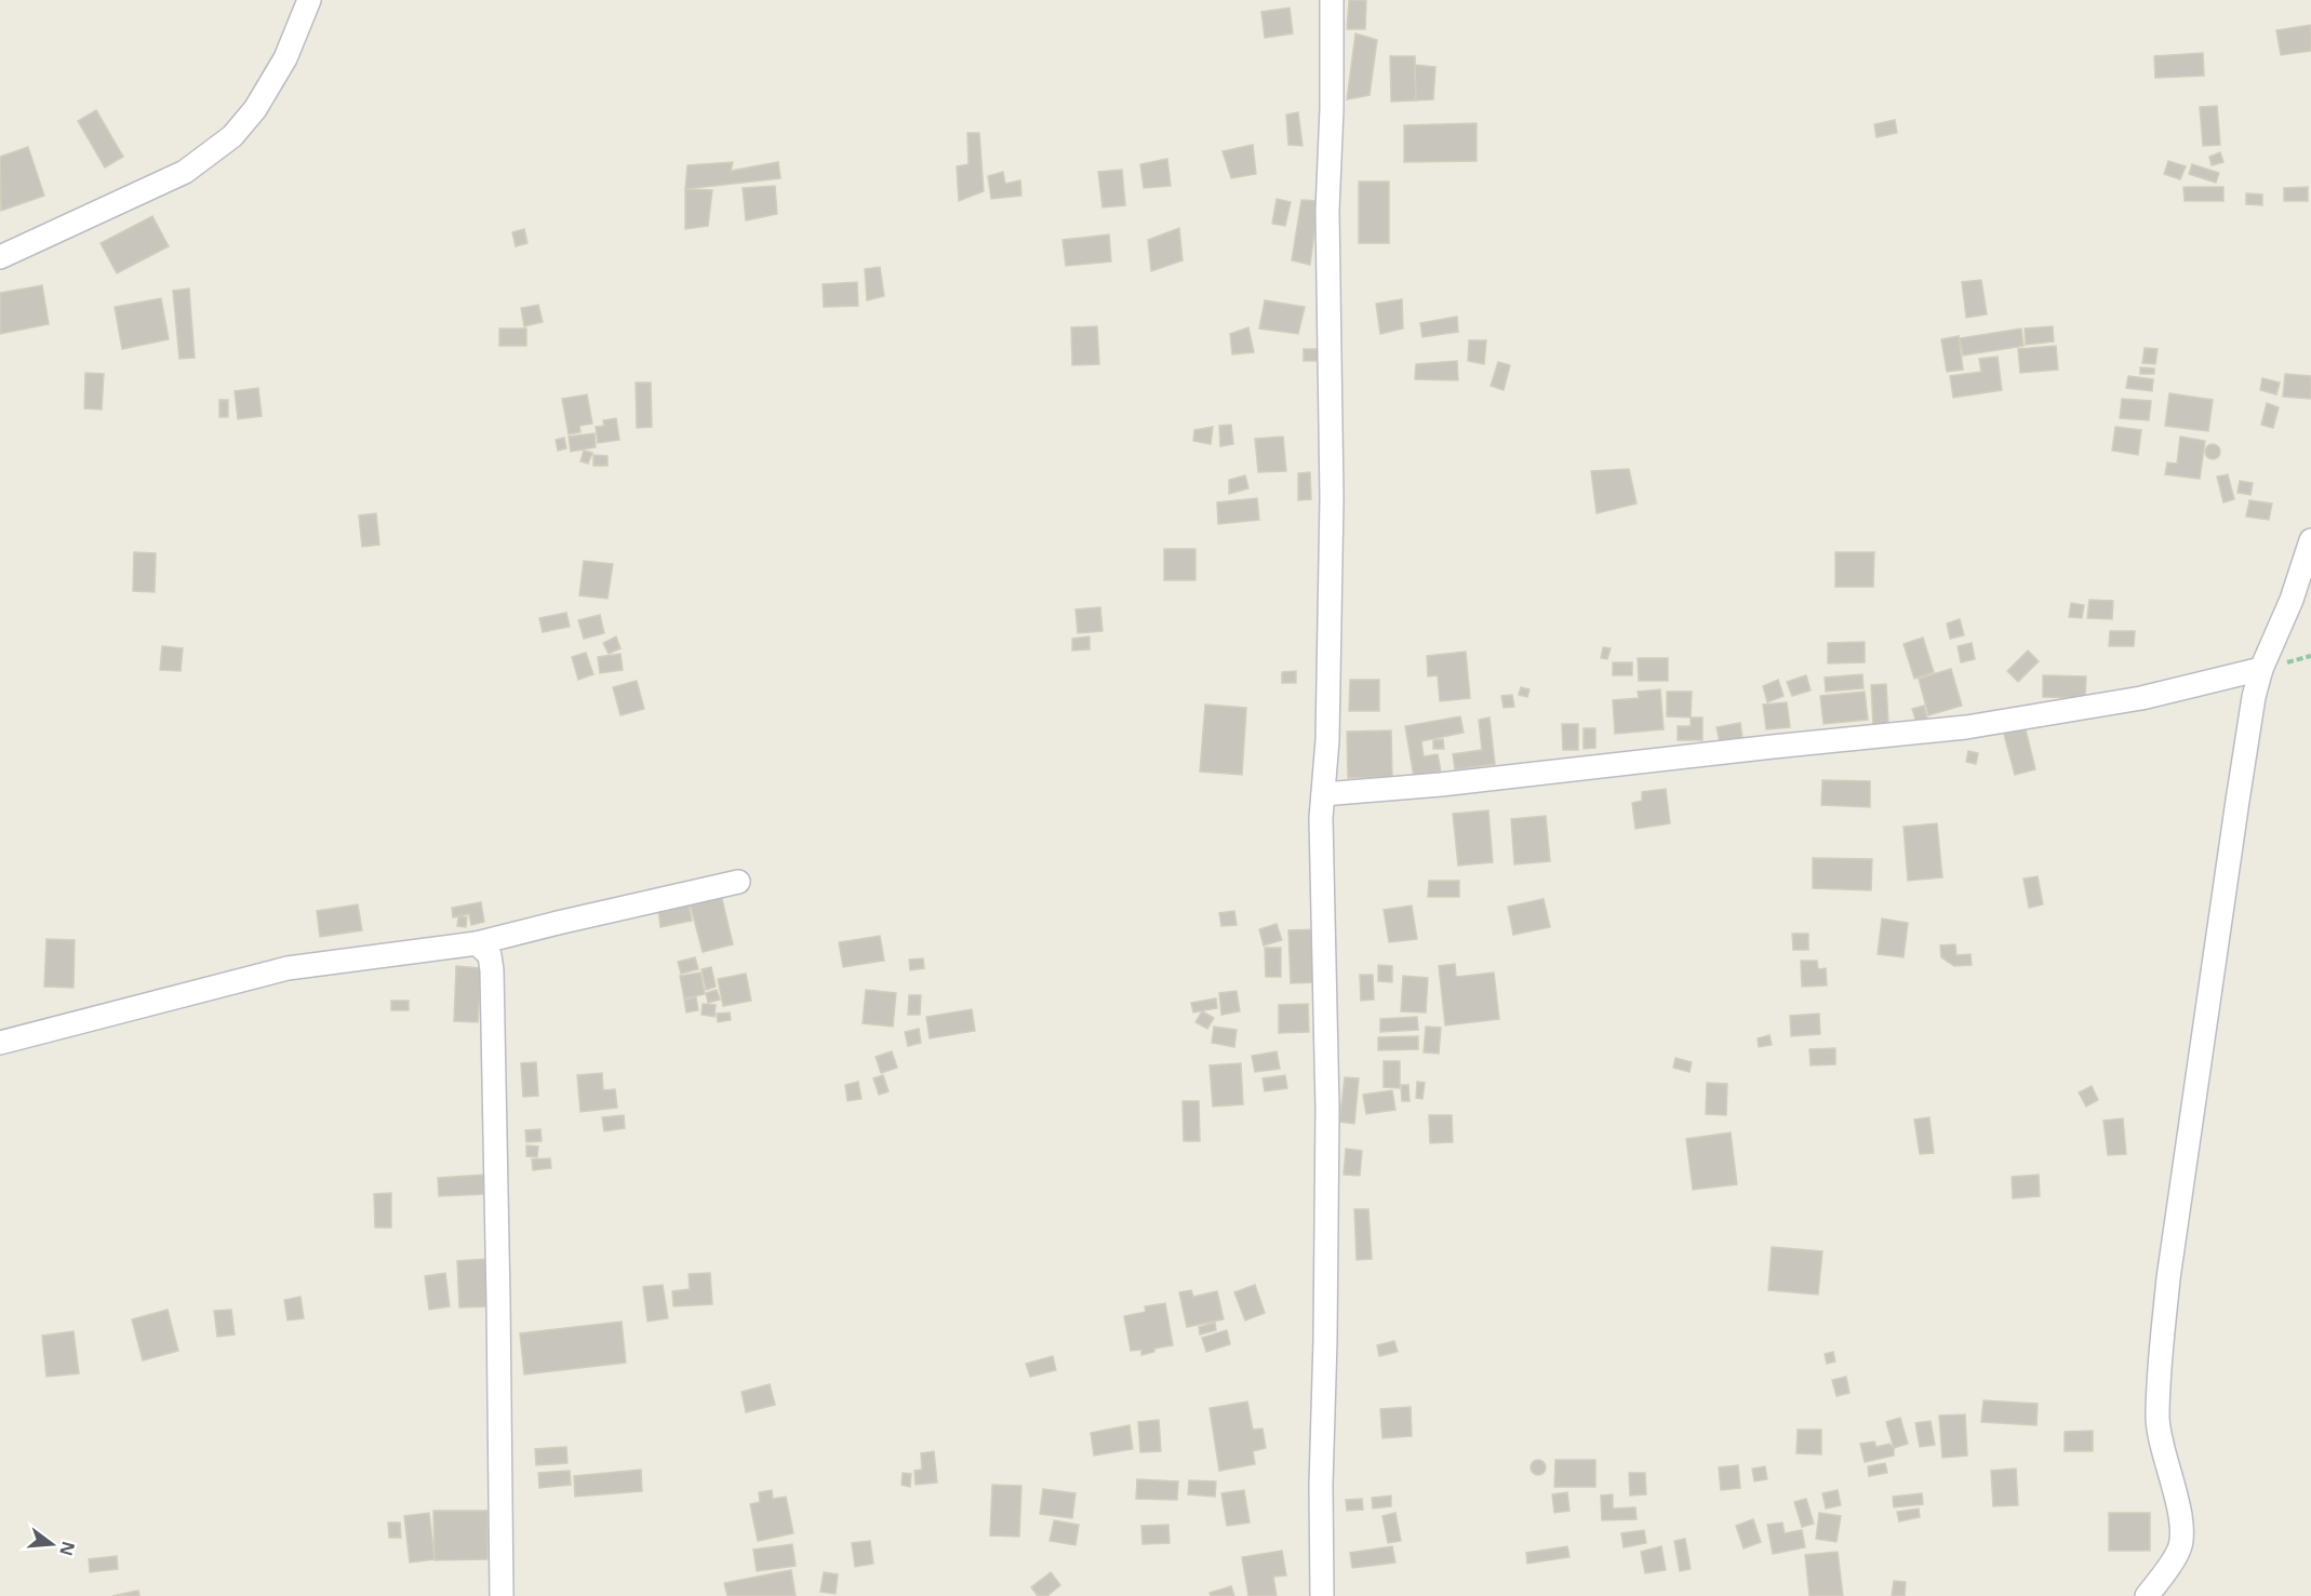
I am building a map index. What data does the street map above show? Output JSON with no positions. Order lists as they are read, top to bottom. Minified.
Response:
{"north":"right"}
